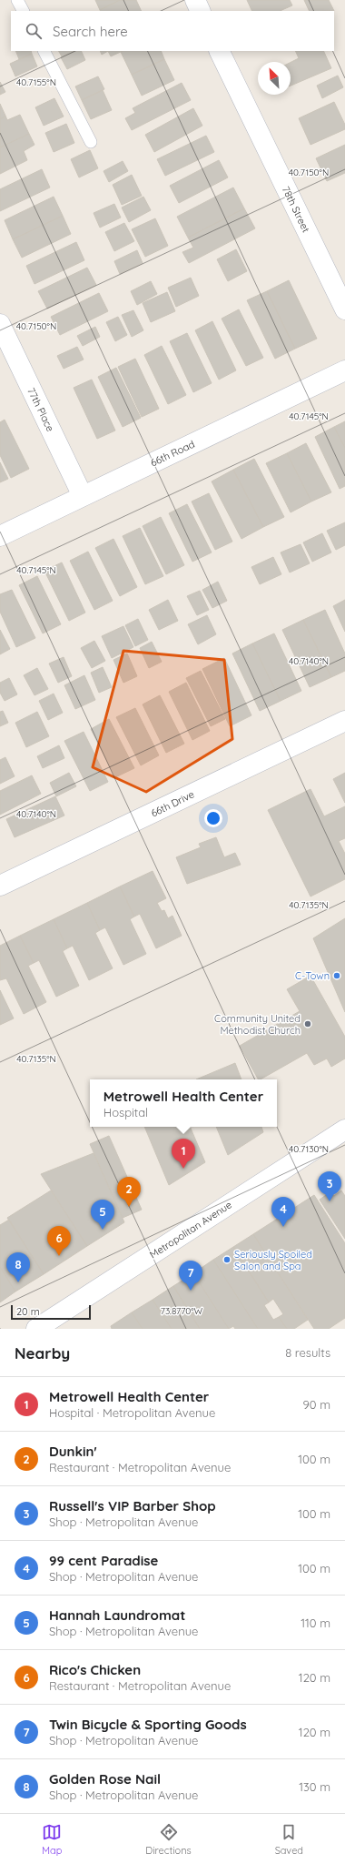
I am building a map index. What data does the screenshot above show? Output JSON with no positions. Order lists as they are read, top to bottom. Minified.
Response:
{"streets":{"street":["78th Street","77th Place","66th Road","66th Drive","Metropolitan Avenue"]},"crossings":[["77th Place","66th Road"]],"places":["C-Town","Community United Methodist Church","Seriously Spoiled Salon and Spa"],"scale_bar":"20 m","north":"top left","page":{"search":"Search here","popup":["Metrowell Health Center","Hospital"],"pins":["1","3","2","4","5","6","8","7"],"scale":"20 m","heading":["Nearby","8 results"],"list":[{"mark":"1","name":"Metrowell Health Center","note":"Hospital · Metropolitan Avenue","value":"90 m"},{"mark":"2","name":"Dunkin'","note":"Restaurant · Metropolitan Avenue","value":"100 m"},{"mark":"3","name":"Russell's VIP Barber Shop","note":"Shop · Metropolitan Avenue","value":"100 m"},{"mark":"4","name":"99 cent Paradise","note":"Shop · Metropolitan Avenue","value":"100 m"},{"mark":"5","name":"Hannah Laundromat","note":"Shop · Metropolitan Avenue","value":"110 m"},{"mark":"6","name":"Rico's Chicken","note":"Restaurant · Metropolitan Avenue","value":"120 m"},{"mark":"7","name":"Twin Bicycle & Sporting Goods","note":"Shop · Metropolitan Avenue","value":"120 m"},{"mark":"8","name":"Golden Rose Nail","note":"Shop · Metropolitan Avenue","value":"130 m"}],"nav":["Map","Directions","Saved"]},"coordinates":["40.7155°N","40.7150°N","40.7145°N","40.7140°N","40.7135°N","40.7130°N","73.8770°W"]}
